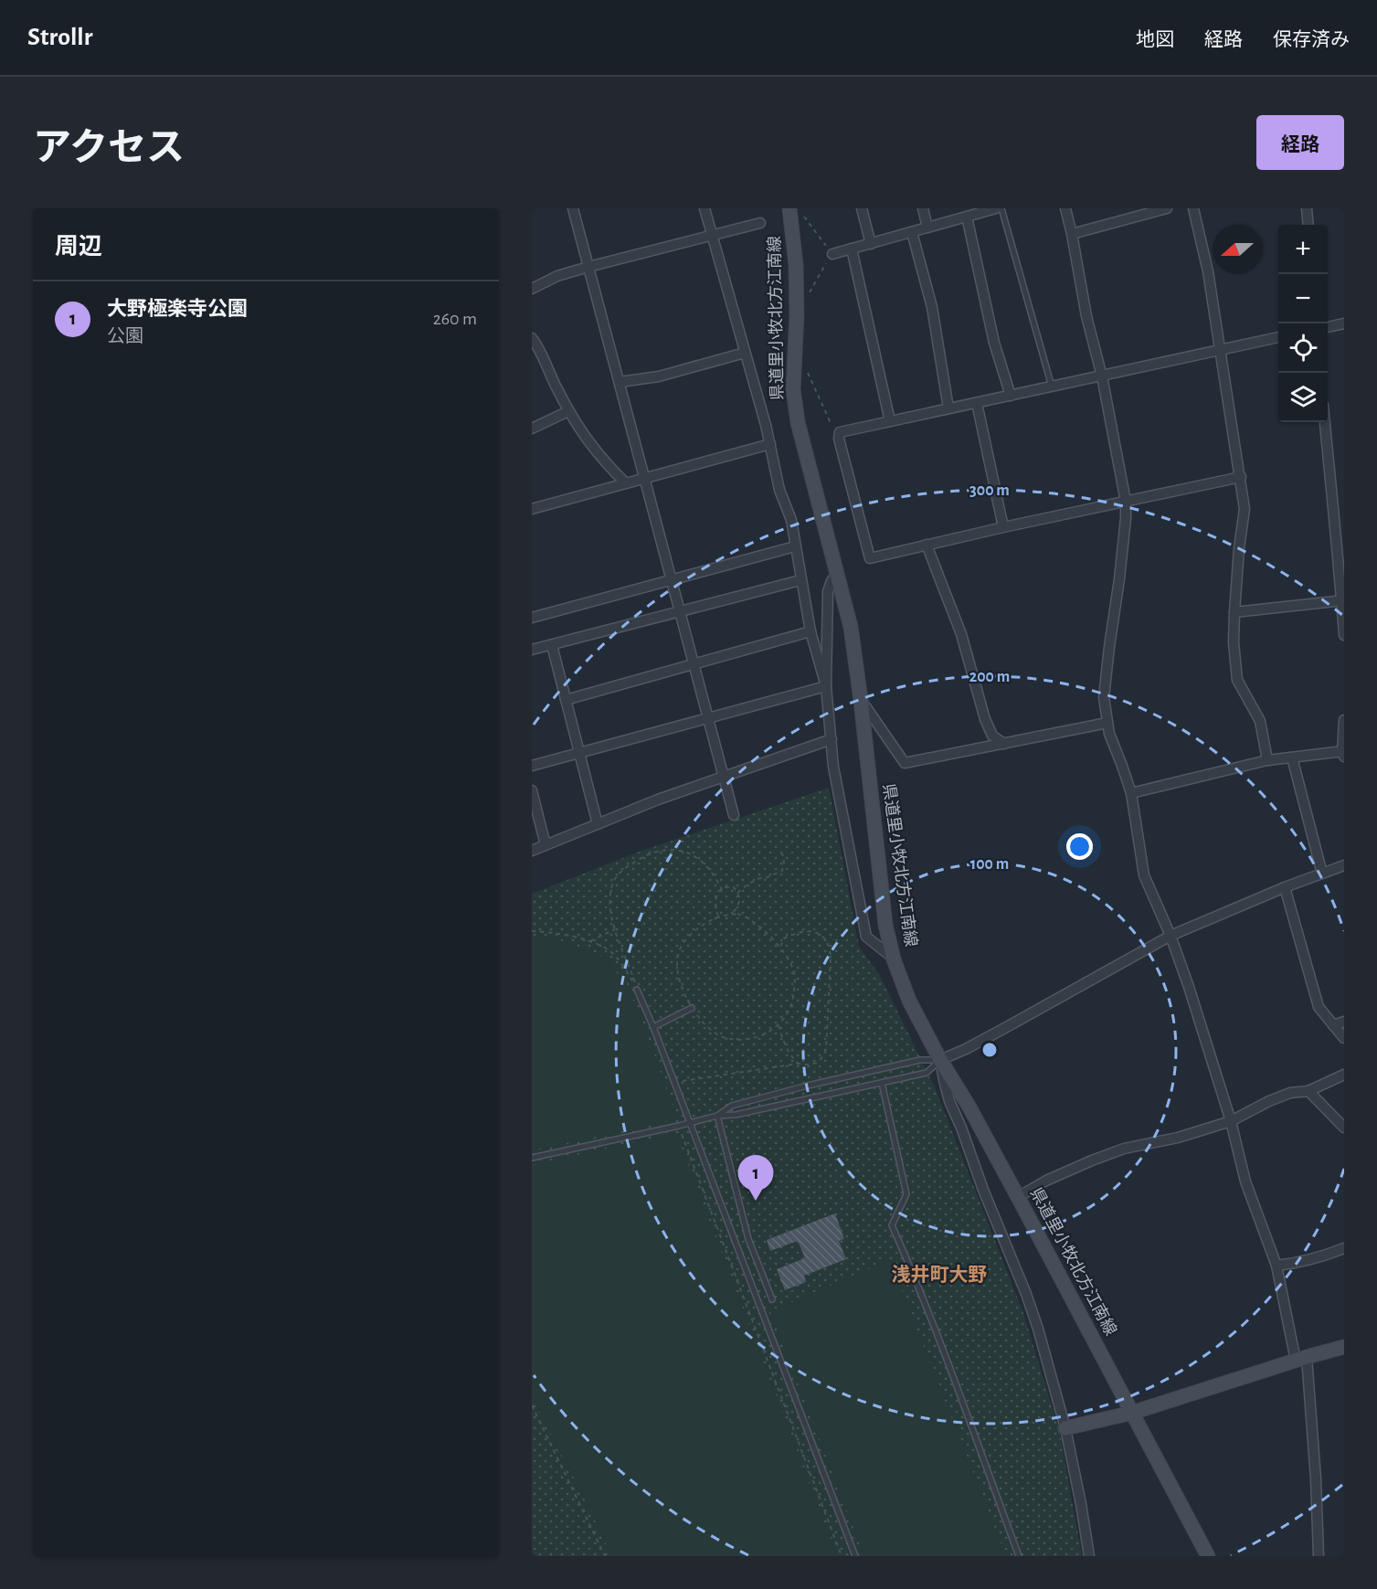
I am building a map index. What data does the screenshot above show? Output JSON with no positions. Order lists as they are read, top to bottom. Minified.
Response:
{"streets":{"main road":["県道里小牧北方江南線"]},"districts":["浅井町大野"],"north":"left","page":{"header":"Strollr","nav":["地図","経路","保存済み"],"title":"アクセス","buttons":"経路","heading":"周辺","map_buttons":["+","−"],"list":[{"mark":"1","name":"大野極楽寺公園","note":"公園","value":"260 m"}],"pins":"1"},"rings":["300 m","200 m","100 m"]}
